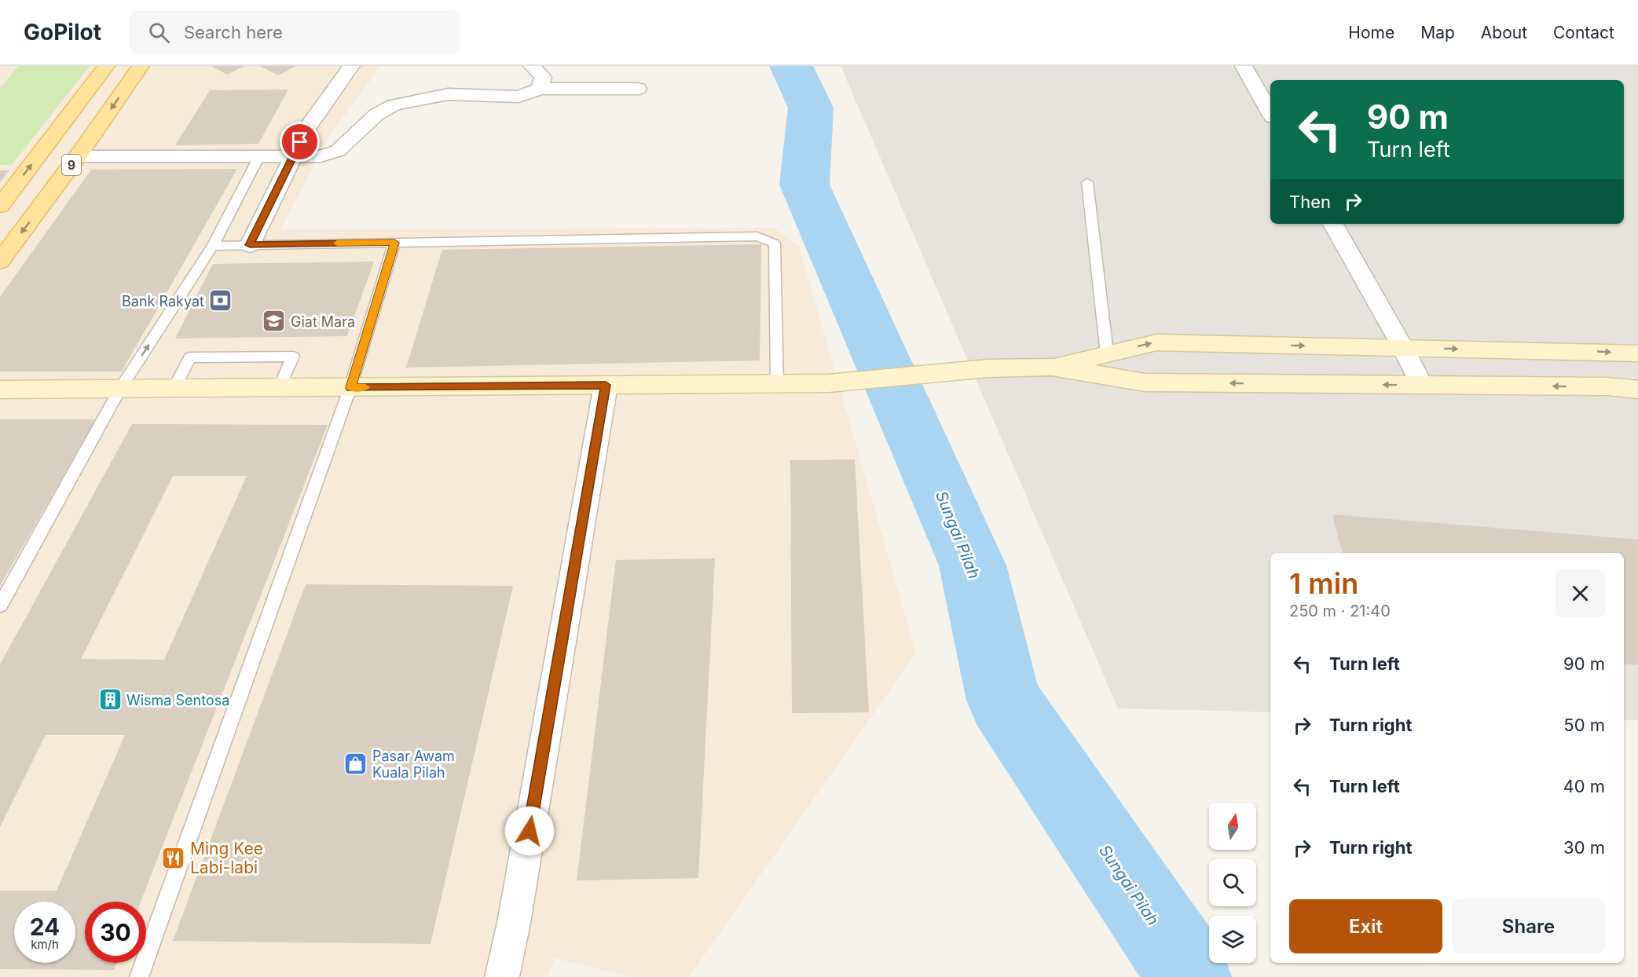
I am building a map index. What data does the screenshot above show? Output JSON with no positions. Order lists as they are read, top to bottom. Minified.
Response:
{"streets":{"main road":["9"]},"water":["Sungai Pilah"],"places":{"bank":["Bank Rakyat"],"school or university":["Giat Mara"],"building":["Wisma Sentosa"],"shop":["Pasar Awam Kuala Pilah"],"restaurant":["Ming Kee Labi-labi"]},"north":"top","page":{"header":"GoPilot","search":"Search here","nav":["Home","Map","About","Contact"],"turn":["90 m","Turn left"],"then":"Then","heading":["1 min","250 m · 21:40"],"list":[{"name":"Turn left","value":"90 m"},{"name":"Turn right","value":"50 m"},{"name":"Turn left","value":"40 m"},{"name":"Turn right","value":"30 m"}],"buttons":["Exit","Share"],"speed":"24 km/h","limit":"30"}}
